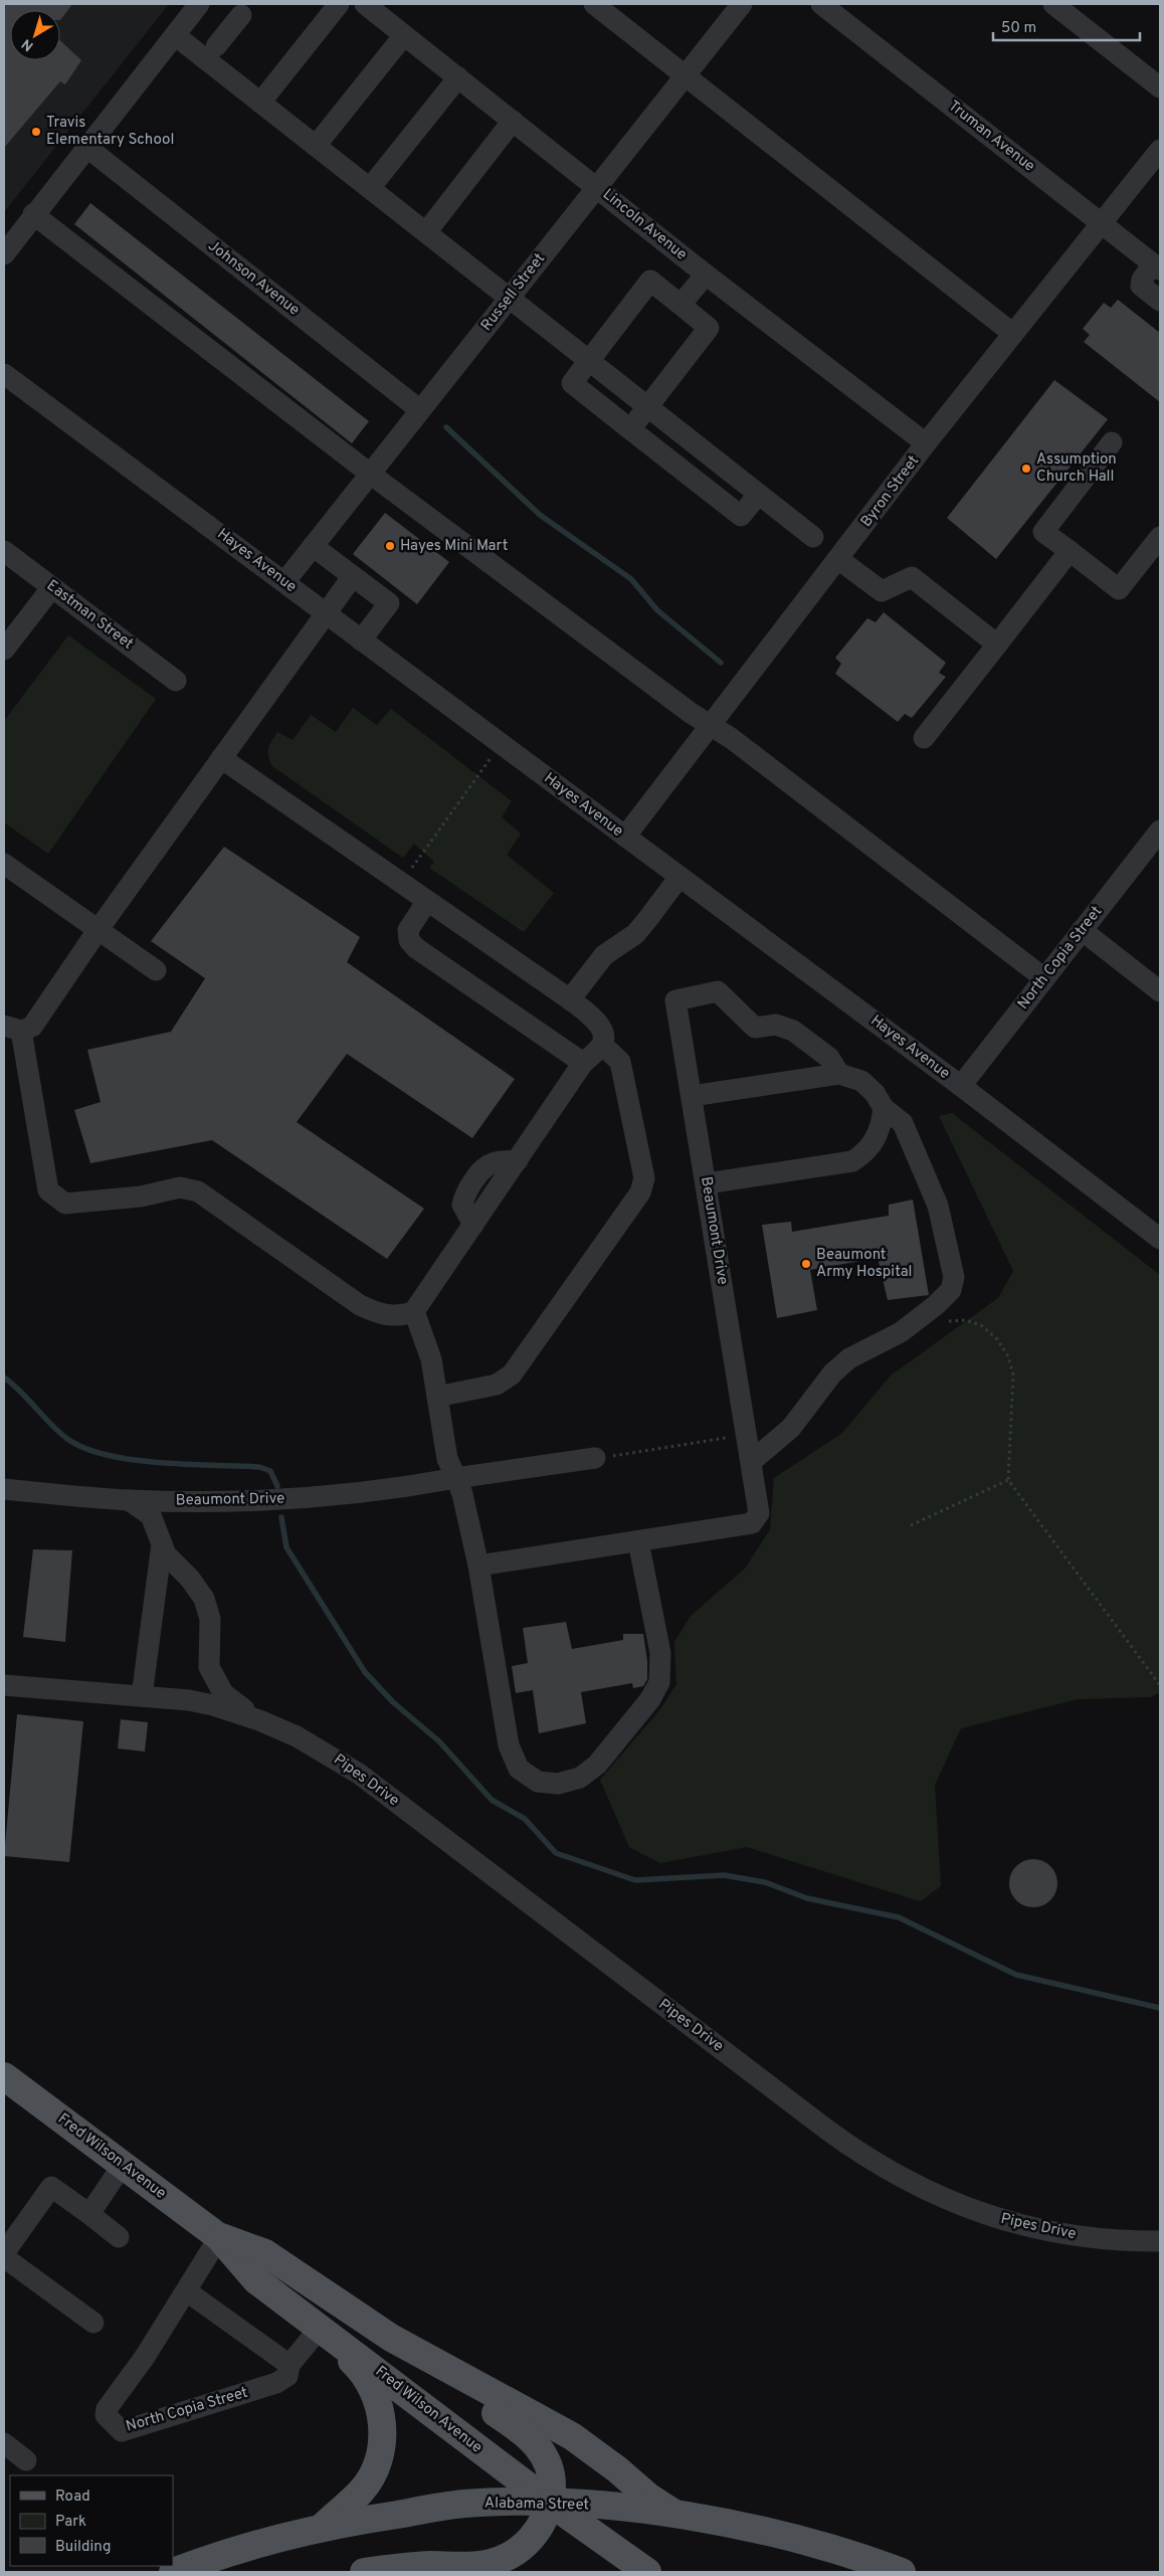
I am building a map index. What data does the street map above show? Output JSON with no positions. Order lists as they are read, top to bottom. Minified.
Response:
{"streets":{"main road":["Fred Wilson Avenue","Alabama Street"],"street":["Truman Avenue","Lincoln Avenue","Johnson Avenue","Russell Street","Byron Street","Hayes Avenue","Eastman Street","North Copia Street","Beaumont Drive","Pipes Drive"]},"crossings":[["Truman Avenue","Byron Street"],["Lincoln Avenue","Russell Street"],["Lincoln Avenue","Byron Street"],["Johnson Avenue","Russell Street"],["Russell Street","Hayes Avenue"],["Byron Street","Hayes Avenue"],["Hayes Avenue","North Copia Street"],["North Copia Street","Fred Wilson Avenue"],["Beaumont Drive","Pipes Drive"],["Fred Wilson Avenue","Alabama Street"]],"places":["Travis Elementary School","Assumption Church Hall","Hayes Mini Mart","Beaumont Army Hospital"],"legend":["Road","Park","Building"],"scale_bar":"50 m","north":"bottom left"}
